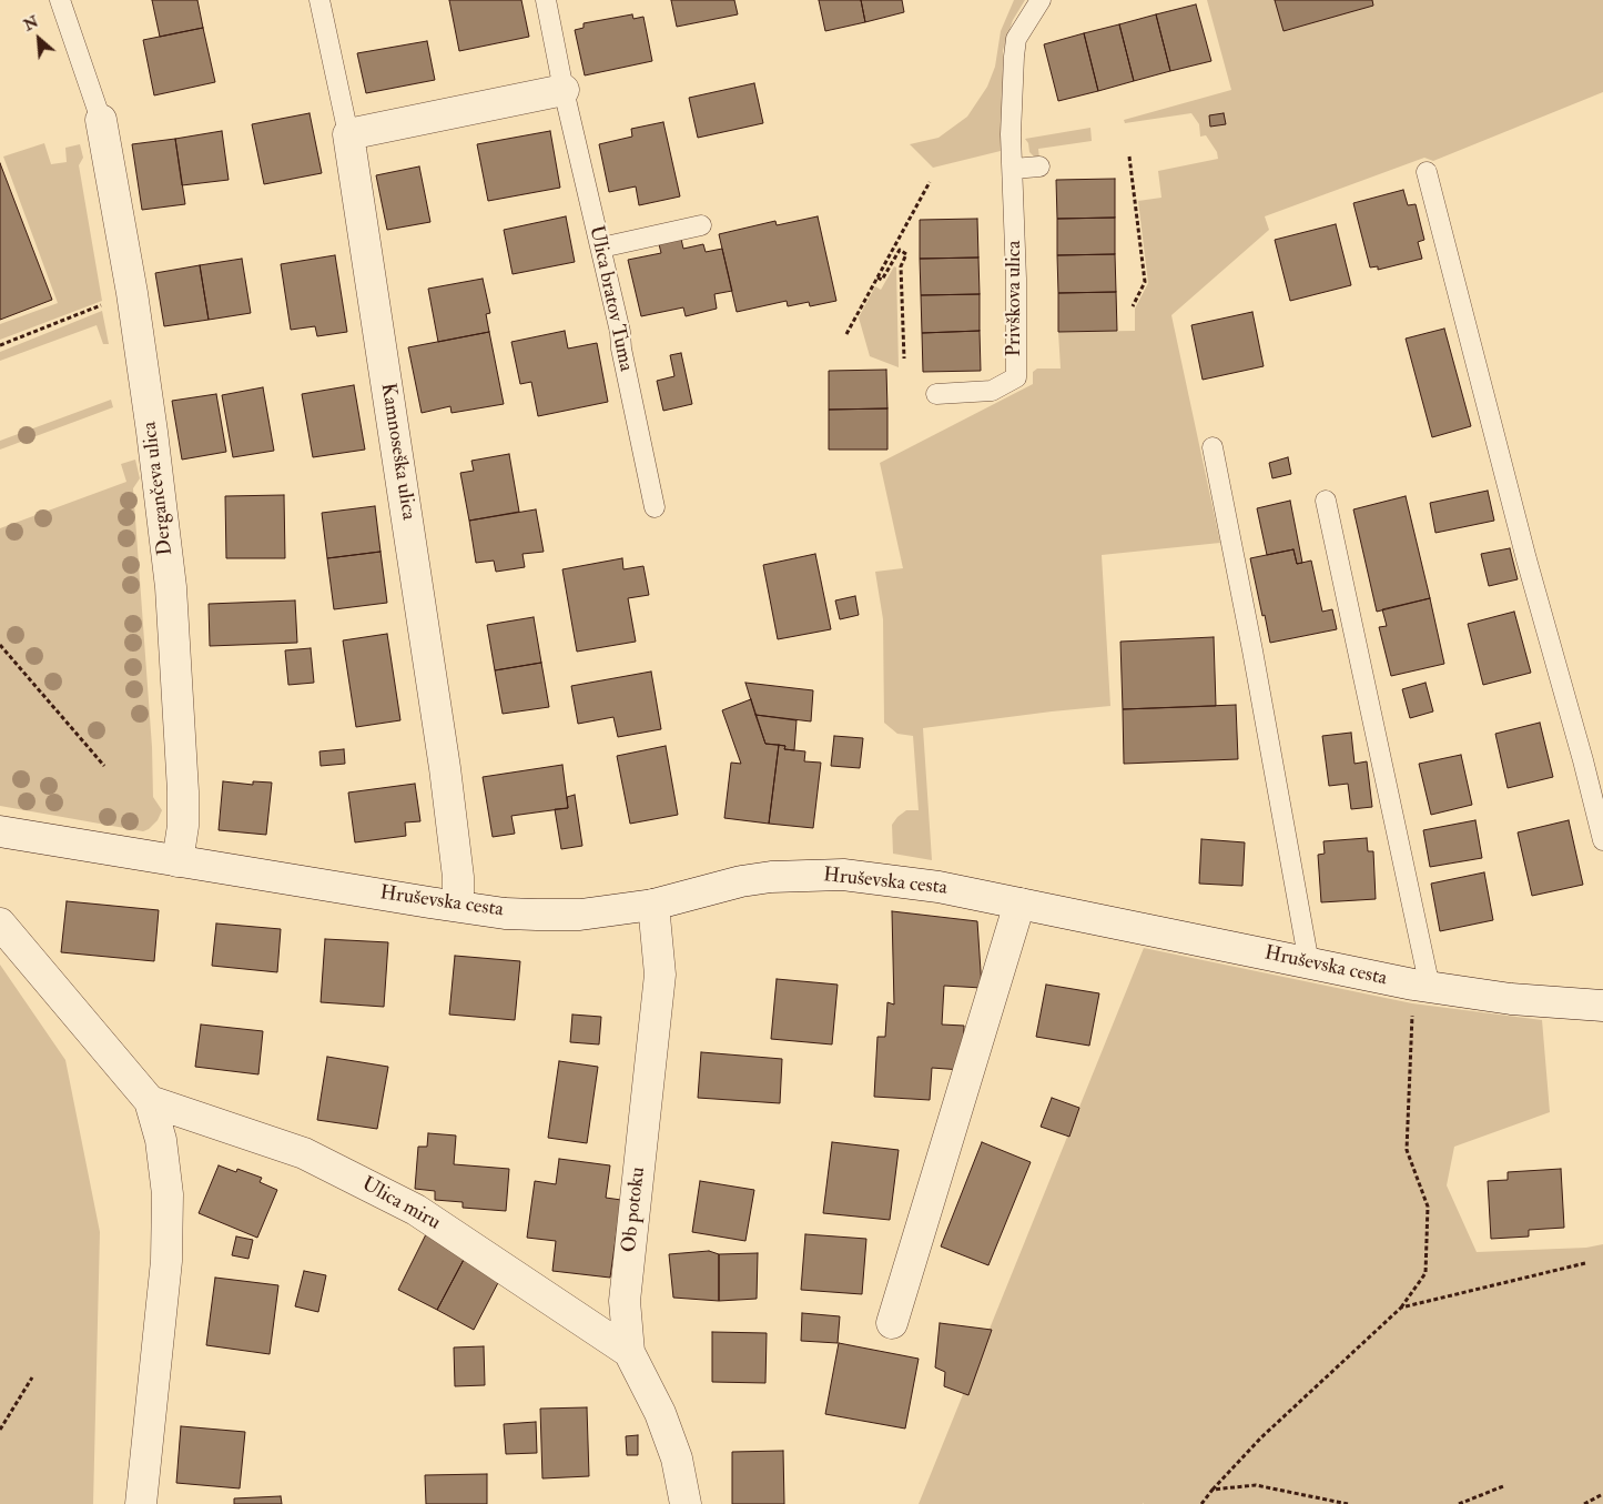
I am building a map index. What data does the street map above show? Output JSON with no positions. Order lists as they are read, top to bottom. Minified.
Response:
{"streets":{"street":["Kamnoseška ulica","Dergančeva ulica","Hruševska cesta","Ulica miru","Ob potoku"],"lane":["Ulica bratov Tuma","Privškova ulica"]},"crossings":[["Kamnoseška ulica","Hruševska cesta"],["Dergančeva ulica","Hruševska cesta"],["Hruševska cesta","Ob potoku"],["Ulica miru","Ob potoku"]],"north":"top left"}
